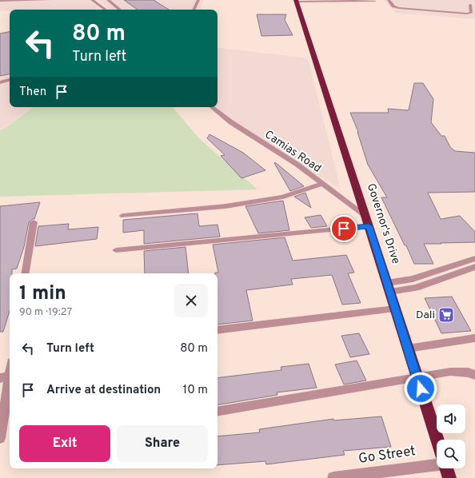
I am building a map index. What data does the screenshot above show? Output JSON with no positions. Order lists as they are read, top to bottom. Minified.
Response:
{"streets":{"highway":["Governor's Drive"],"street":["Camias Road","Go Street"]},"crossings":[["Camias Road","Governor's Drive"]],"places":{"supermarket":["Dali"]},"page":{"turn":["80 m","Turn left"],"then":"Then","heading":["1 min","90 m · 19:27"],"list":[{"name":"Turn left","value":"80 m"},{"name":"Arrive at destination","value":"10 m"}],"buttons":["Exit","Share"]}}
